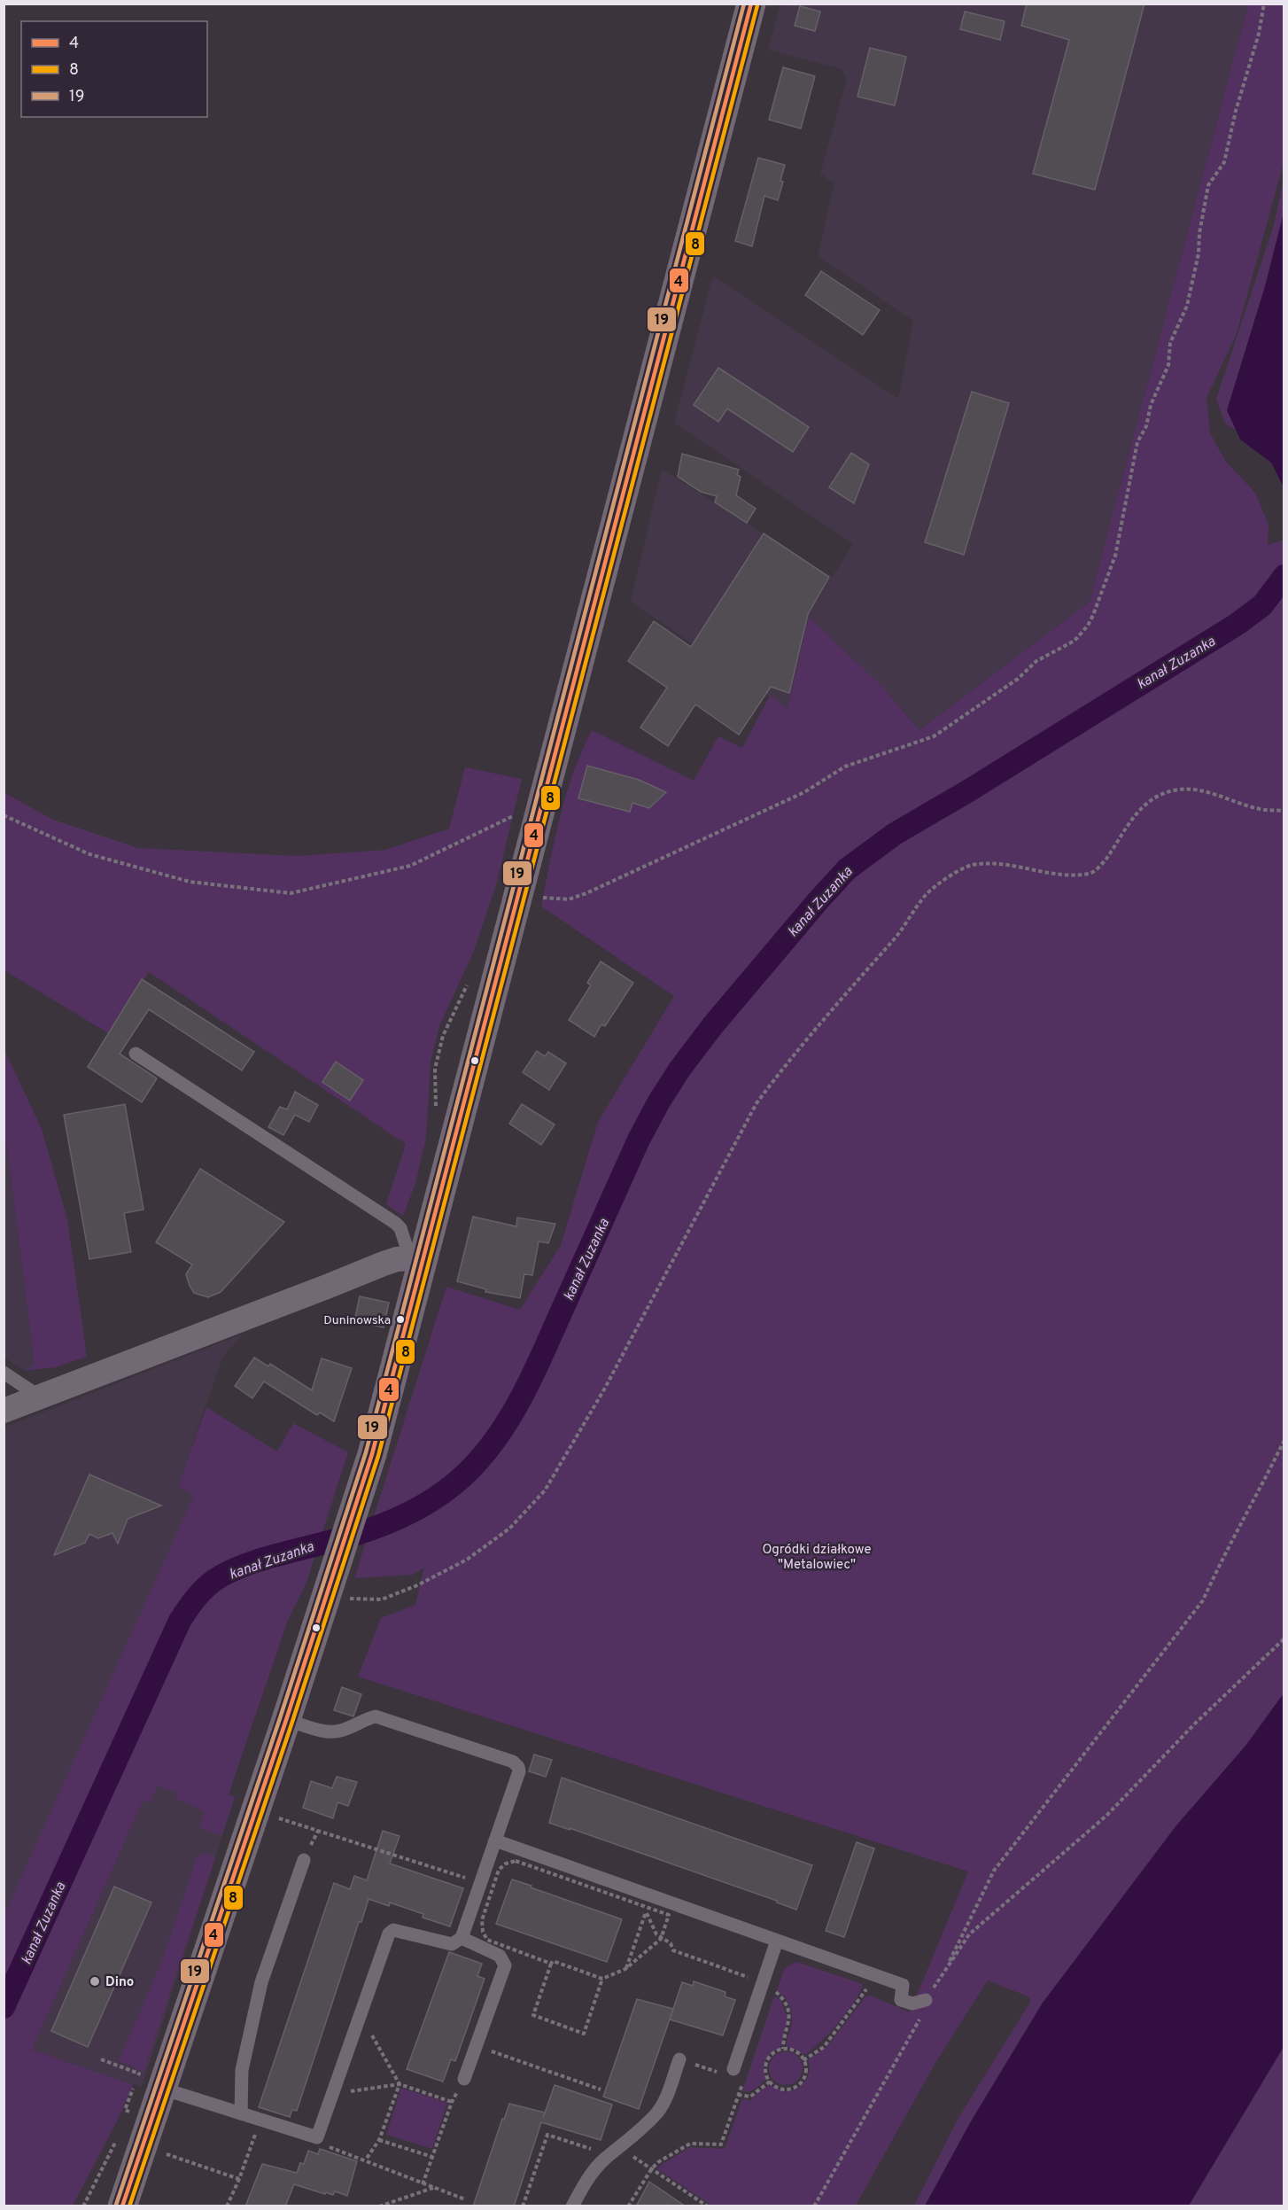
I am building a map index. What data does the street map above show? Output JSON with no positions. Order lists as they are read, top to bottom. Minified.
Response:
{"water":["kanał Zuzanka"],"parks":["Ogródki działkowe \"Metalowiec\""],"places":["Duninowska","Dino"],"lines":["transit line 4","transit line 19","transit line 8"],"legend":["4","8","19"]}
